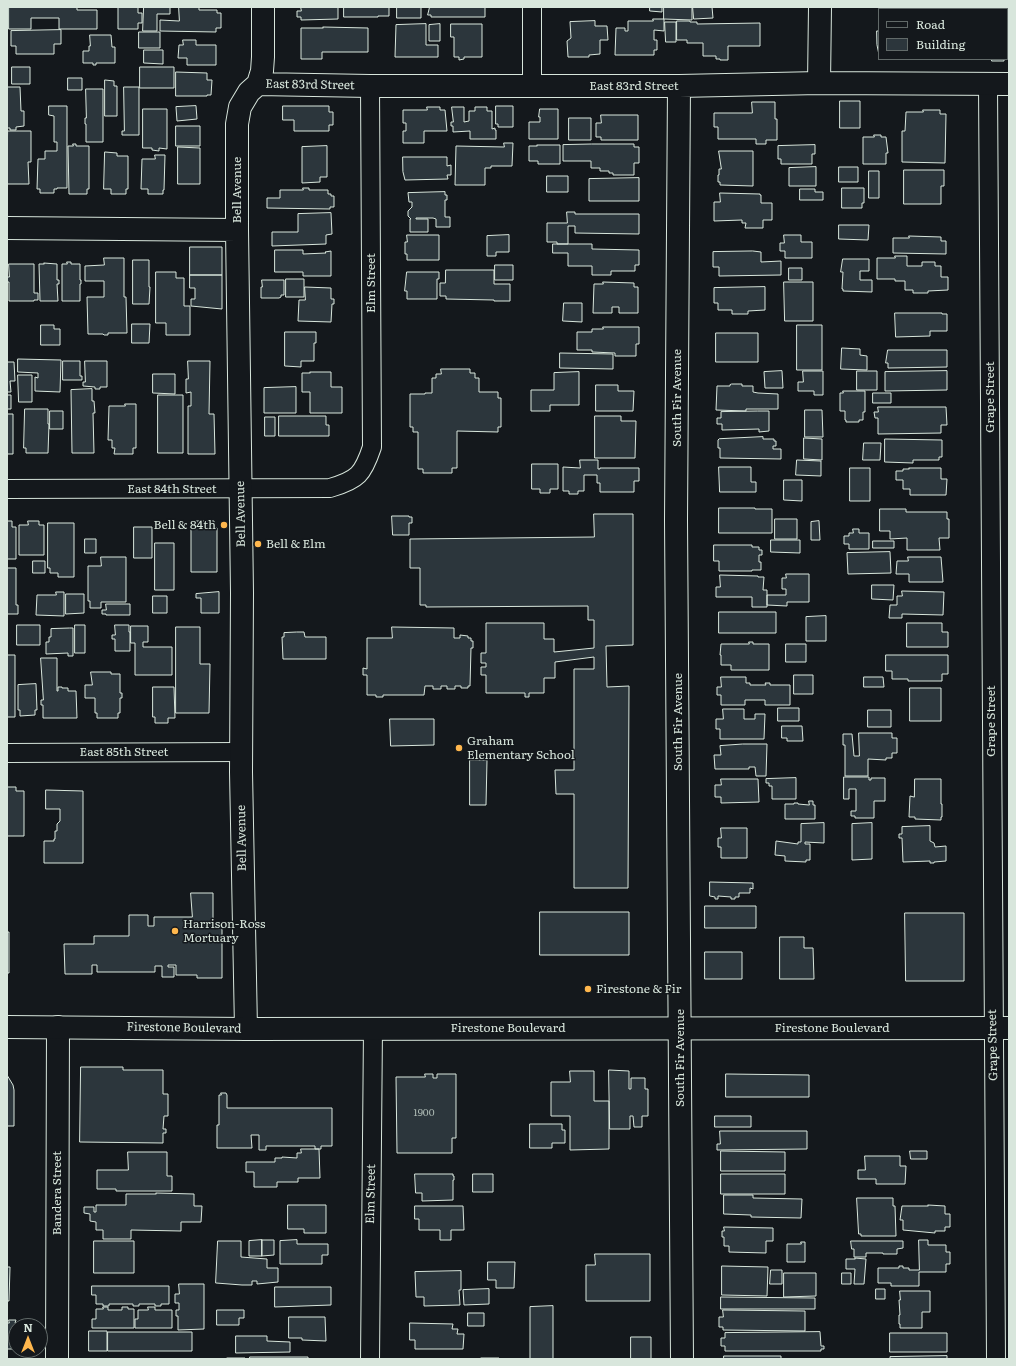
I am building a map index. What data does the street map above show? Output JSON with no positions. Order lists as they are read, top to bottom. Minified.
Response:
{"streets":{"street":["East 83rd Street","Bell Avenue","Elm Street","Grape Street","South Fir Avenue","East 84th Street","East 85th Street","Firestone Boulevard","Bandera Street"]},"crossings":[["East 83rd Street","Bell Avenue"],["East 83rd Street","Elm Street"],["East 83rd Street","Grape Street"],["East 83rd Street","South Fir Avenue"],["Bell Avenue","East 84th Street"],["Bell Avenue","East 85th Street"],["Bell Avenue","Firestone Boulevard"],["Elm Street","East 84th Street"],["Elm Street","Firestone Boulevard"],["Grape Street","Firestone Boulevard"],["South Fir Avenue","Firestone Boulevard"],["Firestone Boulevard","Bandera Street"]],"places":["Bell & 84th","Bell & Elm","Graham Elementary School","Harrison-Ross Mortuary","Firestone & Fir"],"house_numbers":["1900"],"legend":["Road","Building"],"north":"top"}
